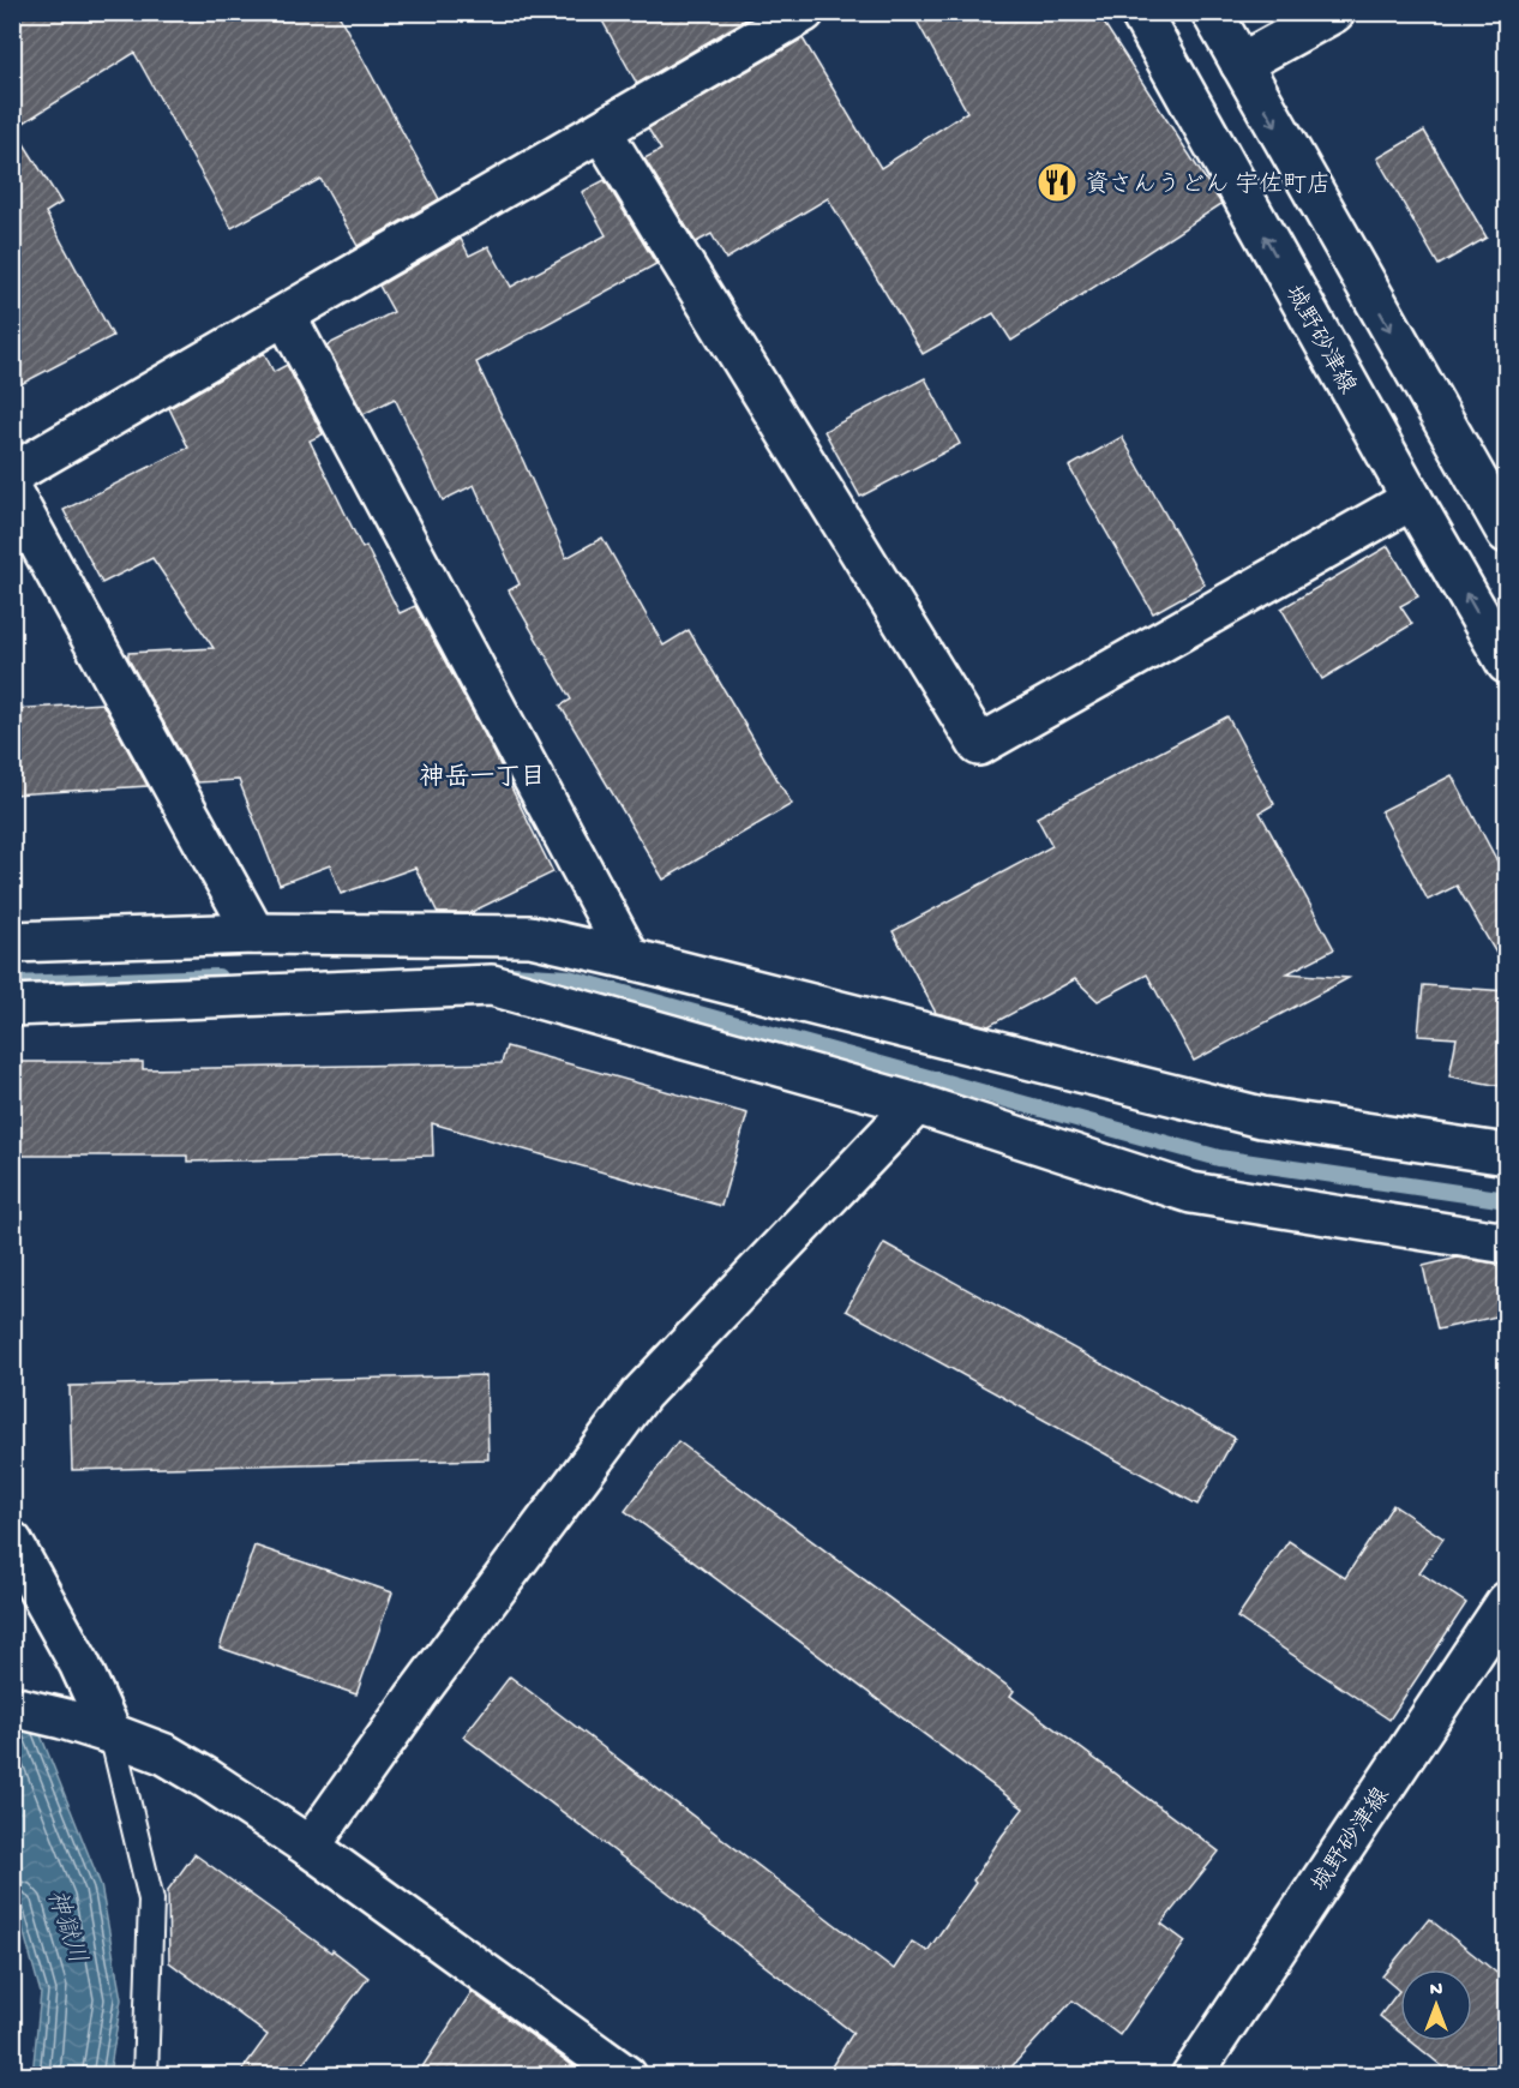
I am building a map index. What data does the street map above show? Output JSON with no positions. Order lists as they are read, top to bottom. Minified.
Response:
{"streets":{"street":["城野砂津線"]},"districts":["神岳一丁目"],"water":["神獄川"],"places":{"restaurant":["資さんうどん 宇佐町店"]},"north":"top"}
